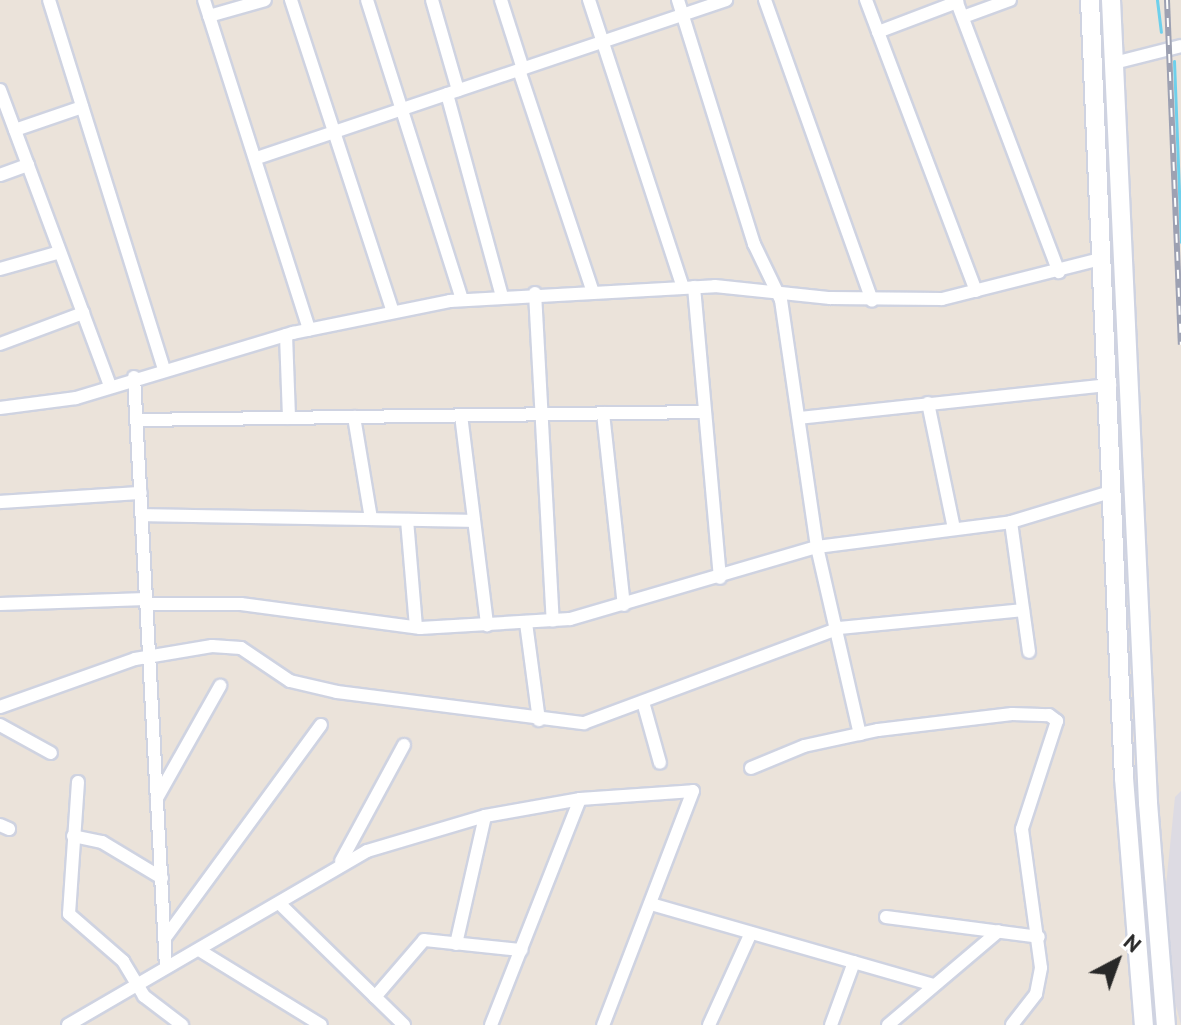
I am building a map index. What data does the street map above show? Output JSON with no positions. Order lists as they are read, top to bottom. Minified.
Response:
{"north":"top right"}
